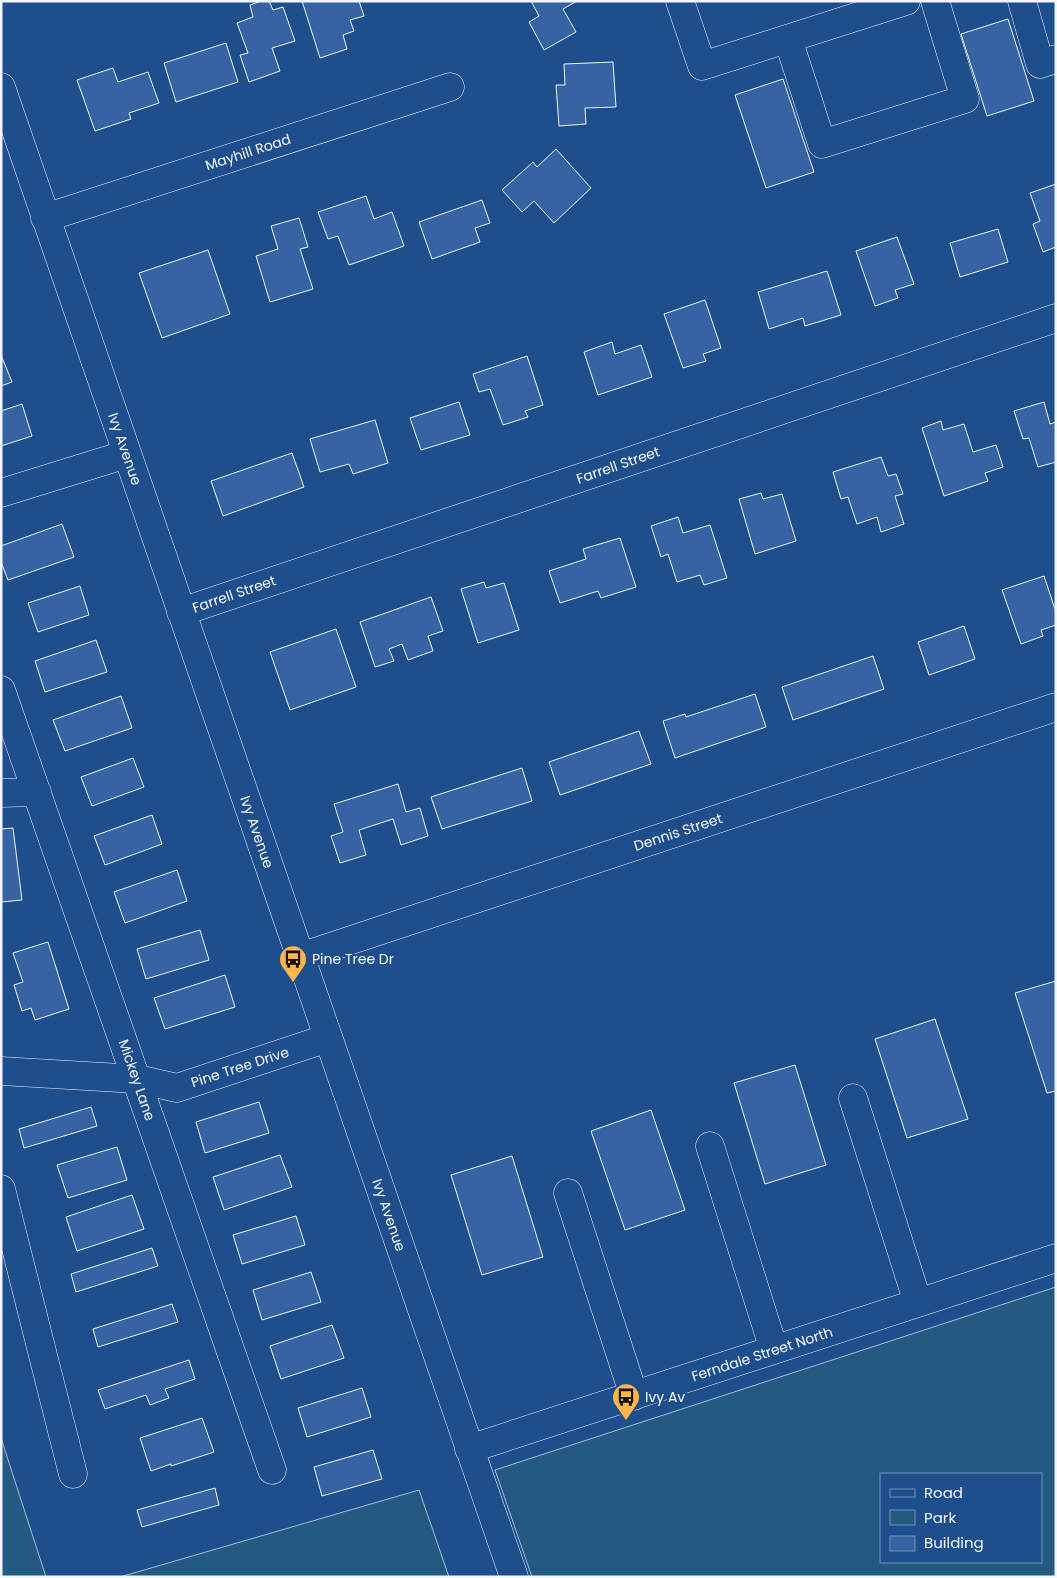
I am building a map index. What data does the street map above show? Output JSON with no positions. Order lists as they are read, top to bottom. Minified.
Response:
{"streets":{"street":["Mayhill Road","Ivy Avenue","Farrell Street","Dennis Street","Pine Tree Drive","Mickey Lane","Ferndale Street North"]},"crossings":[["Mayhill Road","Ivy Avenue"],["Ivy Avenue","Farrell Street"],["Ivy Avenue","Dennis Street"],["Ivy Avenue","Pine Tree Drive"],["Ivy Avenue","Ferndale Street North"],["Pine Tree Drive","Mickey Lane"]],"places":{"bus stop":["Pine Tree Dr","Ivy Av"]},"legend":["Road","Park","Building"]}
